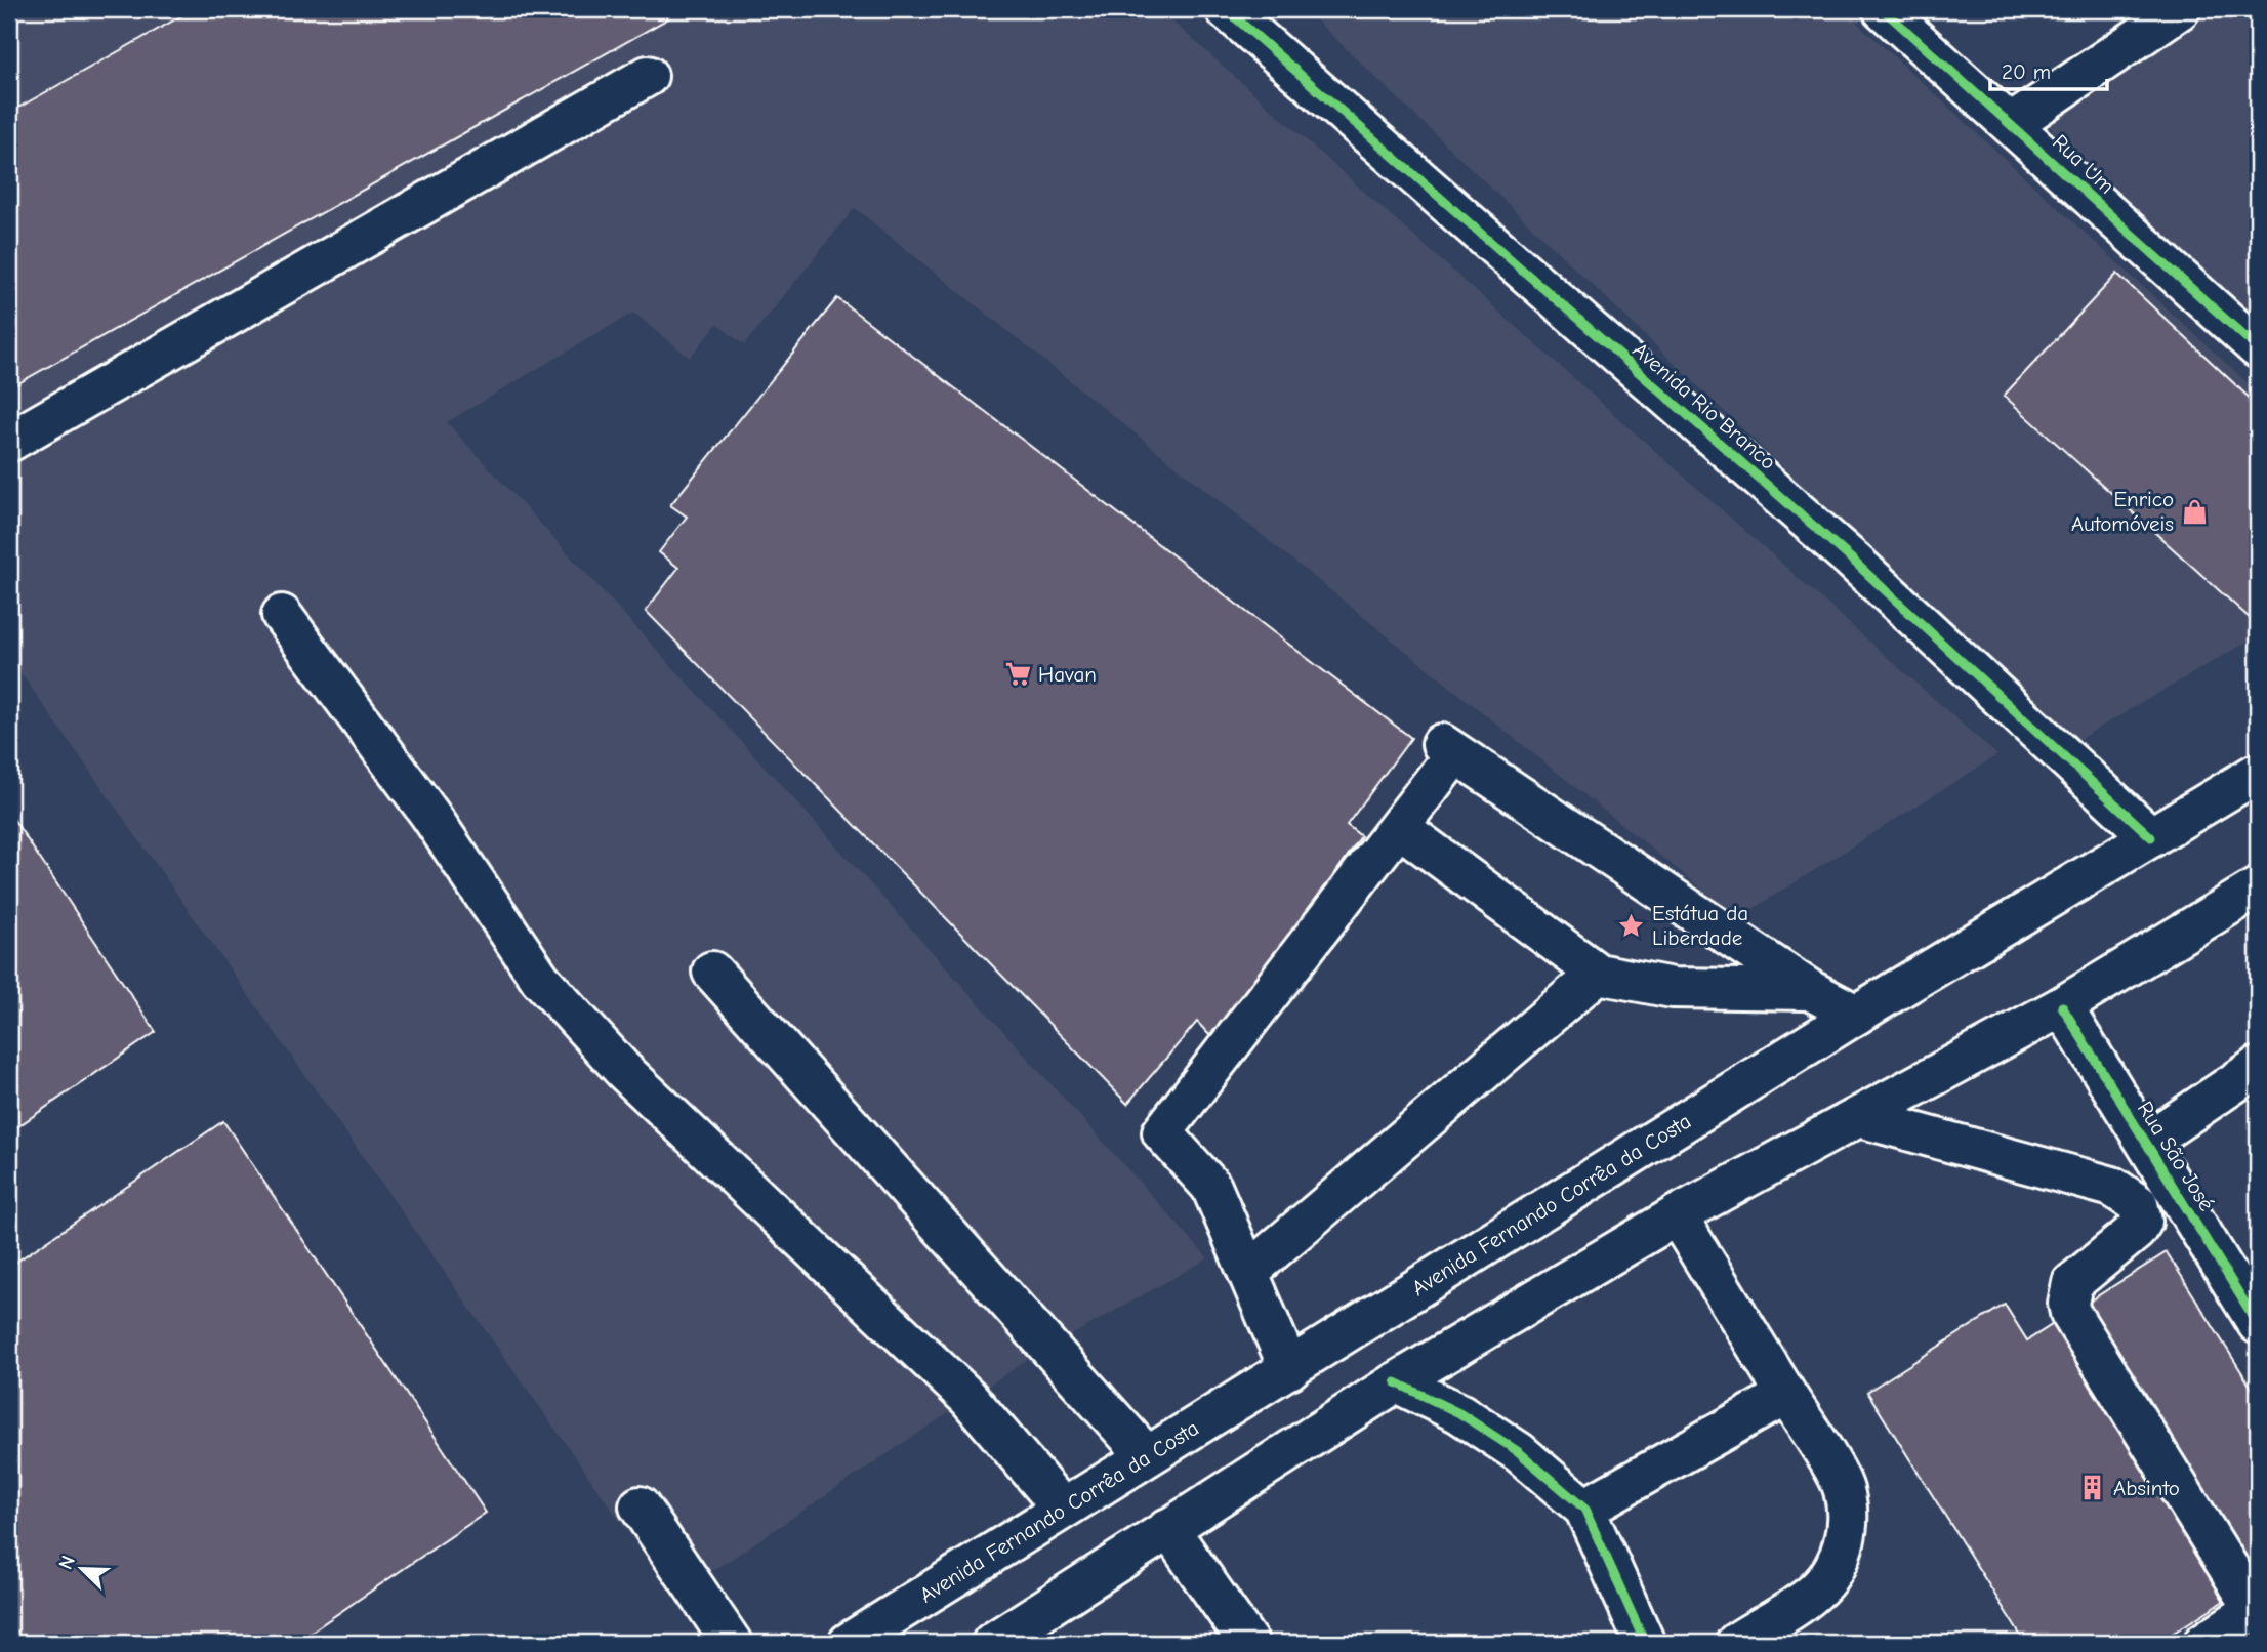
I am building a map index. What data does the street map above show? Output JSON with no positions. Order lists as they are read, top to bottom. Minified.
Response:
{"streets":{"main road":["Rua Um","Avenida Rio Branco","Rua São José","Avenida Fernando Corrêa da Costa"]},"crossings":[["Avenida Rio Branco","Avenida Fernando Corrêa da Costa"]],"places":{"shop":["Enrico Automóveis"],"supermarket":["Havan"],"place":["Estátua da Liberdade"],"building":["Absinto"]},"scale_bar":"20 m","north":"top left"}
